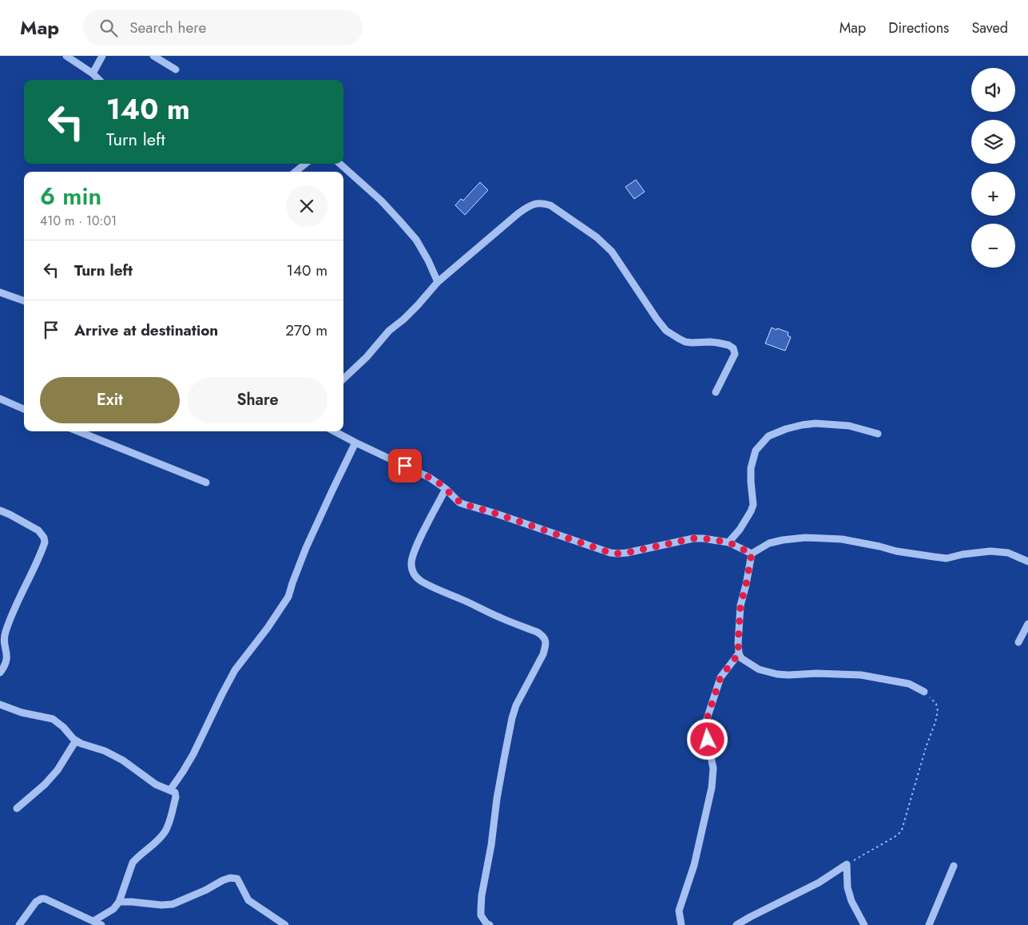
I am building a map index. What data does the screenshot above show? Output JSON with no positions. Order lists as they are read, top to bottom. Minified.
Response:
{"page":{"header":"Map","search":"Search here","nav":["Map","Directions","Saved"],"map_buttons":["+","−"],"turn":["140 m","Turn left"],"heading":["6 min","410 m · 10:01"],"list":[{"name":"Turn left","value":"140 m"},{"name":"Arrive at destination","value":"270 m"}],"buttons":["Exit","Share"]}}
